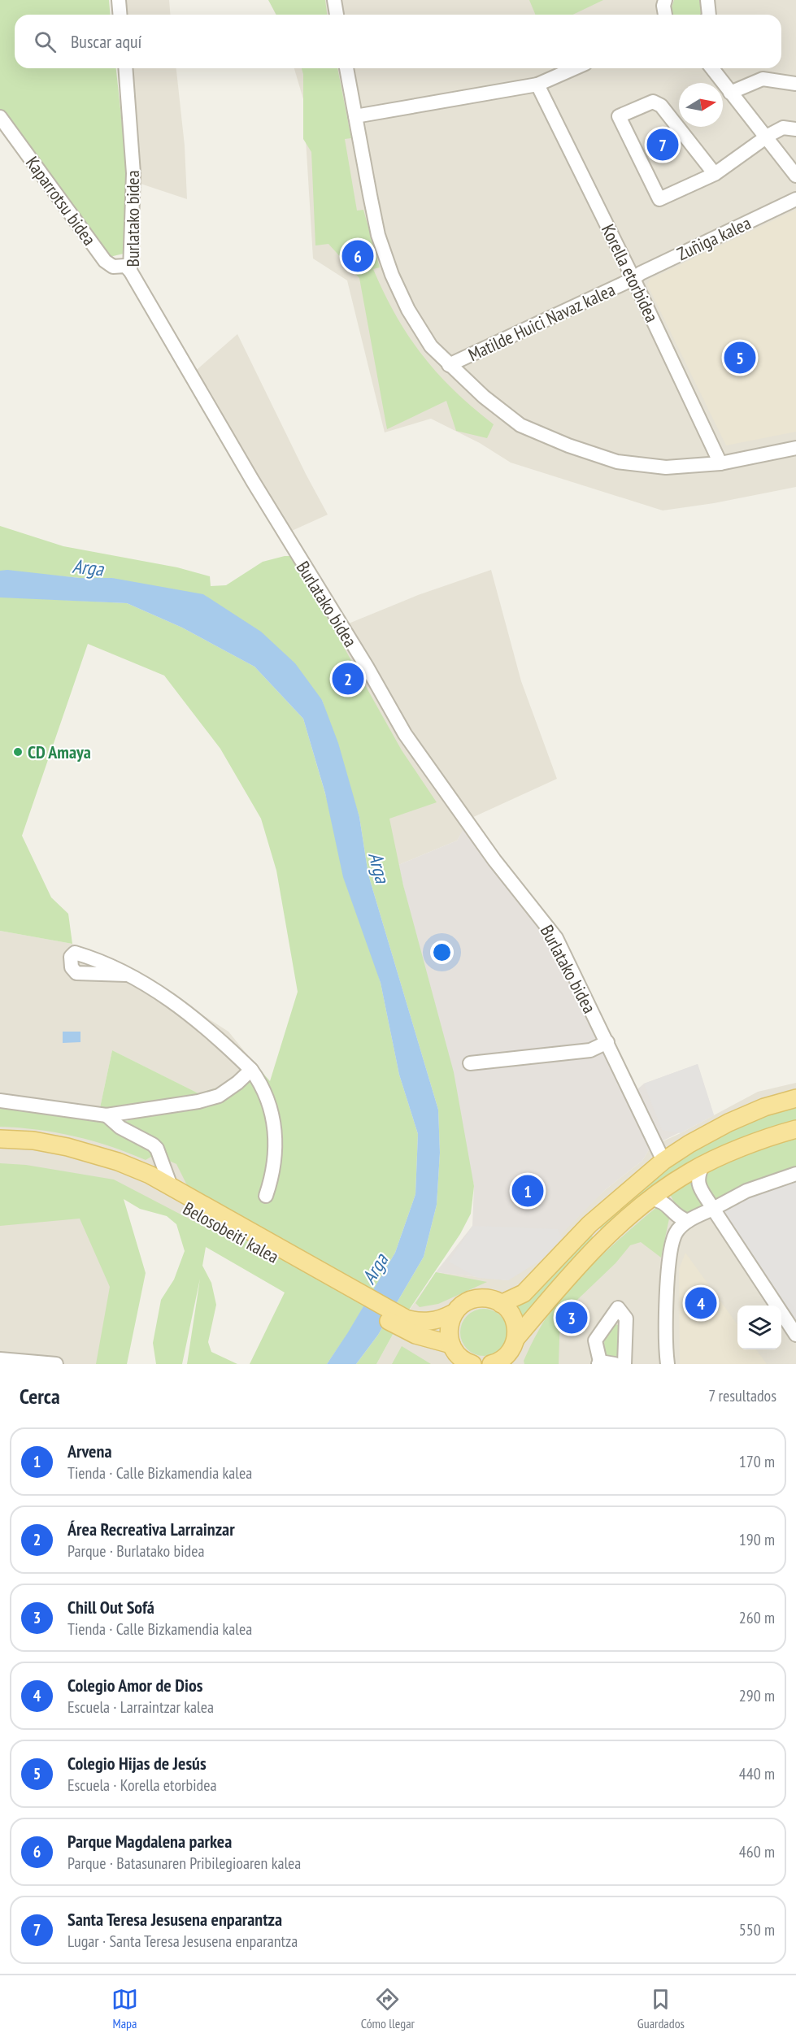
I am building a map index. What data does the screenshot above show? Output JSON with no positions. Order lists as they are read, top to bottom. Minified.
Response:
{"streets":{"main road":["Belosobeiti kalea"],"street":["Kaparrotsu bidea","Burlatako bidea","Zuñiga kalea","Korella etorbidea","Matilde Huici Navaz kalea"]},"crossings":[["Kaparrotsu bidea","Burlatako bidea"],["Zuñiga kalea","Korella etorbidea"],["Zuñiga kalea","Matilde Huici Navaz kalea"],["Korella etorbidea","Matilde Huici Navaz kalea"]],"water":["Arga"],"places":["CD Amaya"],"north":"right","page":{"search":"Buscar aquí","pins":["7","6","5","2","1","4","3"],"heading":["Cerca","7 resultados"],"list":[{"mark":"1","name":"Arvena","note":"Tienda · Calle Bizkamendia kalea","value":"170 m"},{"mark":"2","name":"Área Recreativa Larrainzar","note":"Parque · Burlatako bidea","value":"190 m"},{"mark":"3","name":"Chill Out Sofá","note":"Tienda · Calle Bizkamendia kalea","value":"260 m"},{"mark":"4","name":"Colegio Amor de Dios","note":"Escuela · Larraintzar kalea","value":"290 m"},{"mark":"5","name":"Colegio Hijas de Jesús","note":"Escuela · Korella etorbidea","value":"440 m"},{"mark":"6","name":"Parque Magdalena parkea","note":"Parque · Batasunaren Pribilegioaren kalea","value":"460 m"},{"mark":"7","name":"Santa Teresa Jesusena enparantza","note":"Lugar · Santa Teresa Jesusena enparantza","value":"550 m"}],"nav":["Mapa","Cómo llegar","Guardados"]}}
